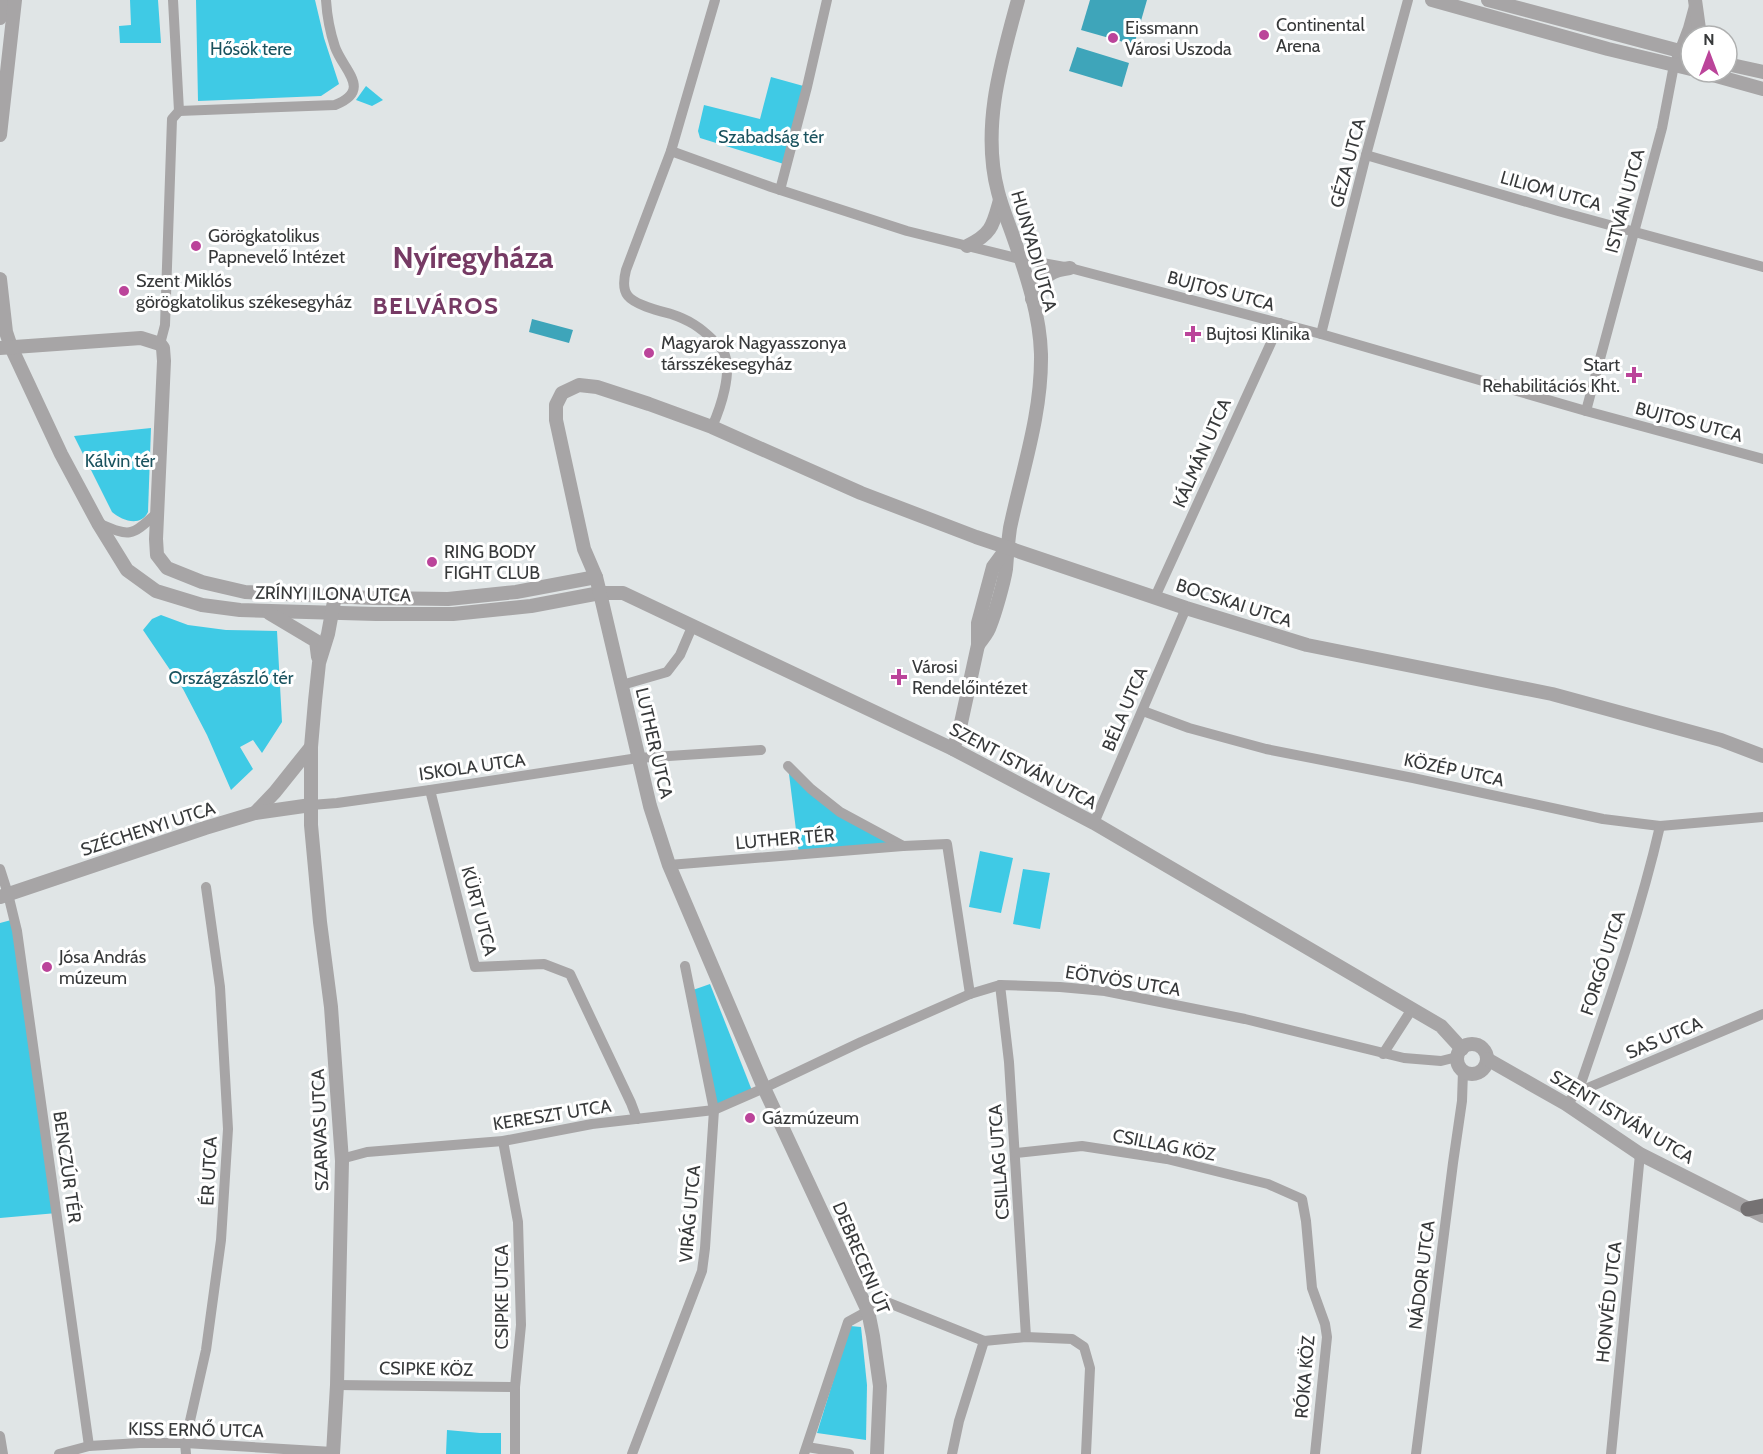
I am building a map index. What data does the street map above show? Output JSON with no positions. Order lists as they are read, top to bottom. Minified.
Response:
{"streets":{"street":["GÉZA UTCA","LILIOM UTCA","ISTVÁN UTCA","HUNYADI UTCA","BUJTOS UTCA","KÁLMÁN UTCA","ZRÍNYI ILONA UTCA","BOCSKAI UTCA","BÉLA UTCA","LUTHER UTCA","SZENT ISTVÁN UTCA","ISKOLA UTCA","KÖZÉP UTCA","SZÉCHENYI UTCA","LUTHER TÉR","KÜRT UTCA","FORGÓ UTCA","EÖTVÖS UTCA","SAS UTCA","KERESZT UTCA","SZARVAS UTCA","CSILLAG KÖZ","CSILLAG UTCA","BENCZÚR TÉR","ÉR UTCA","VIRÁG UTCA","DEBRECENI ÚT","NÁDOR UTCA","CSIPKE UTCA","HONVÉD UTCA","CSIPKE KÖZ","RÓKA KÖZ","KISS ERNŐ UTCA"]},"crossings":[["GÉZA UTCA","LILIOM UTCA"],["GÉZA UTCA","BUJTOS UTCA"],["LILIOM UTCA","ISTVÁN UTCA"],["ISTVÁN UTCA","BUJTOS UTCA"],["HUNYADI UTCA","BUJTOS UTCA"],["HUNYADI UTCA","BOCSKAI UTCA"],["HUNYADI UTCA","SZENT ISTVÁN UTCA"],["BUJTOS UTCA","KÁLMÁN UTCA"],["KÁLMÁN UTCA","BOCSKAI UTCA"],["ZRÍNYI ILONA UTCA","LUTHER UTCA"],["ZRÍNYI ILONA UTCA","SZENT ISTVÁN UTCA"],["BOCSKAI UTCA","BÉLA UTCA"],["BOCSKAI UTCA","LUTHER UTCA"],["BÉLA UTCA","SZENT ISTVÁN UTCA"],["BÉLA UTCA","KÖZÉP UTCA"],["LUTHER UTCA","SZENT ISTVÁN UTCA"],["LUTHER UTCA","ISKOLA UTCA"],["LUTHER UTCA","LUTHER TÉR"],["LUTHER UTCA","EÖTVÖS UTCA"],["LUTHER UTCA","KERESZT UTCA"],["LUTHER UTCA","DEBRECENI ÚT"],["SZENT ISTVÁN UTCA","FORGÓ UTCA"],["SZENT ISTVÁN UTCA","EÖTVÖS UTCA"],["SZENT ISTVÁN UTCA","NÁDOR UTCA"],["SZENT ISTVÁN UTCA","HONVÉD UTCA"],["ISKOLA UTCA","SZÉCHENYI UTCA"],["ISKOLA UTCA","KÜRT UTCA"],["ISKOLA UTCA","SZARVAS UTCA"],["KÖZÉP UTCA","FORGÓ UTCA"],["SZÉCHENYI UTCA","SZARVAS UTCA"],["SZÉCHENYI UTCA","BENCZÚR TÉR"],["LUTHER TÉR","EÖTVÖS UTCA"],["KÜRT UTCA","KERESZT UTCA"],["FORGÓ UTCA","SAS UTCA"],["EÖTVÖS UTCA","KERESZT UTCA"],["EÖTVÖS UTCA","CSILLAG UTCA"],["EÖTVÖS UTCA","DEBRECENI ÚT"],["EÖTVÖS UTCA","NÁDOR UTCA"],["KERESZT UTCA","SZARVAS UTCA"],["KERESZT UTCA","VIRÁG UTCA"],["KERESZT UTCA","DEBRECENI ÚT"],["KERESZT UTCA","CSIPKE UTCA"],["SZARVAS UTCA","CSIPKE KÖZ"],["SZARVAS UTCA","KISS ERNŐ UTCA"],["CSILLAG KÖZ","CSILLAG UTCA"],["CSILLAG KÖZ","RÓKA KÖZ"],["BENCZÚR TÉR","KISS ERNŐ UTCA"],["ÉR UTCA","KISS ERNŐ UTCA"],["CSIPKE UTCA","CSIPKE KÖZ"]],"districts":["Nyíregyháza","BELVÁROS"],"parks":["Hősök tere","Szabadság tér","Kálvin tér","Országzászló tér"],"places":{"other":["Continental Arena","Eissmann Városi Uszoda","Görögkatolikus Papnevelő Intézet","Szent Miklós görögkatolikus székesegyház","Magyarok Nagyasszonya társszékesegyház","RING BODY FIGHT CLUB","Jósa András múzeum","Gázmúzeum"],"health":["Bujtosi Klinika","Start Rehabilitációs Kht.","Városi Rendelőintézet"]},"north":"top"}
